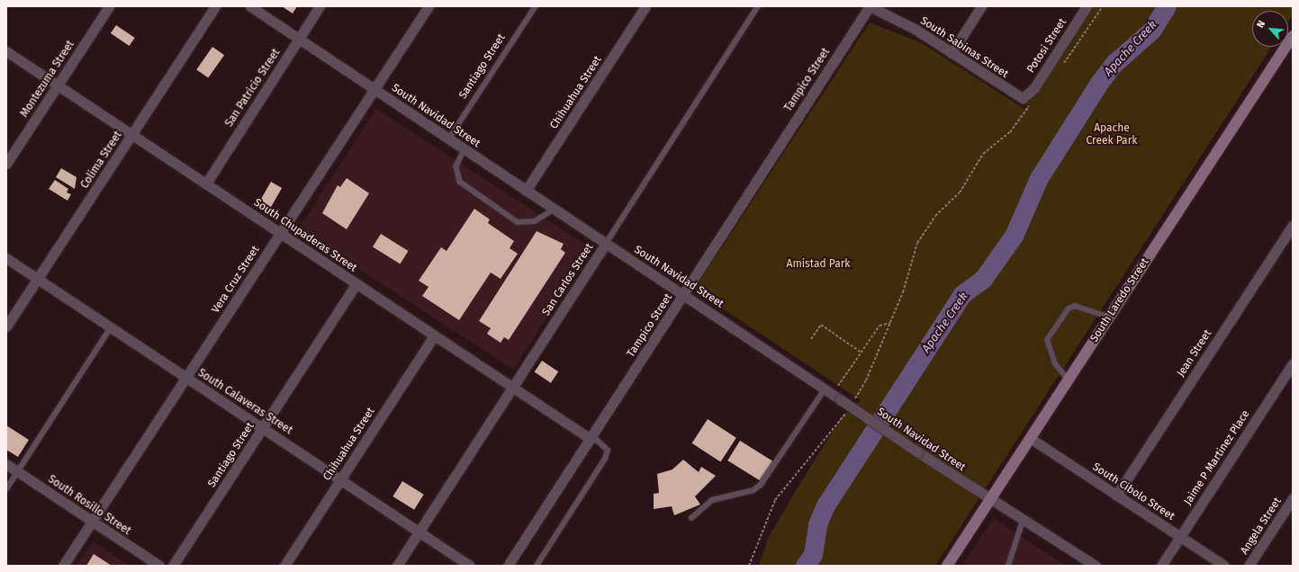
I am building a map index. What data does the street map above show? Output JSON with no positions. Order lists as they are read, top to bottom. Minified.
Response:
{"streets":{"main road":["South Laredo Street"],"street":["Potosi Street","South Sabinas Street","Santiago Street","Montezuma Street","Tampico Street","San Patricio Street","Chihuahua Street","South Navidad Street","Colima Street","South Chupaderas Street","Vera Cruz Street","San Carlos Street","Jean Street","South Calaveras Street","Jaime P Martinez Place","South Cibolo Street","South Rosillo Street","Angela Street"]},"crossings":[["Potosi Street","South Sabinas Street"],["South Sabinas Street","Tampico Street"],["Santiago Street","South Navidad Street"],["Santiago Street","South Chupaderas Street"],["Santiago Street","South Calaveras Street"],["Montezuma Street","South Chupaderas Street"],["Tampico Street","South Navidad Street"],["Tampico Street","South Chupaderas Street"],["San Patricio Street","South Navidad Street"],["San Patricio Street","South Chupaderas Street"],["Chihuahua Street","South Navidad Street"],["Chihuahua Street","South Chupaderas Street"],["Chihuahua Street","South Calaveras Street"],["South Navidad Street","Vera Cruz Street"],["South Navidad Street","San Carlos Street"],["South Navidad Street","South Laredo Street"],["Colima Street","South Chupaderas Street"],["Colima Street","South Calaveras Street"],["South Chupaderas Street","Vera Cruz Street"],["South Chupaderas Street","San Carlos Street"],["Vera Cruz Street","South Calaveras Street"],["Vera Cruz Street","South Rosillo Street"],["San Carlos Street","South Calaveras Street"],["South Laredo Street","South Cibolo Street"],["Jean Street","South Cibolo Street"],["Jaime P Martinez Place","South Cibolo Street"]],"water":["Apache Creek"],"parks":["Apache Creek Park","Amistad Park"],"north":"top left"}
